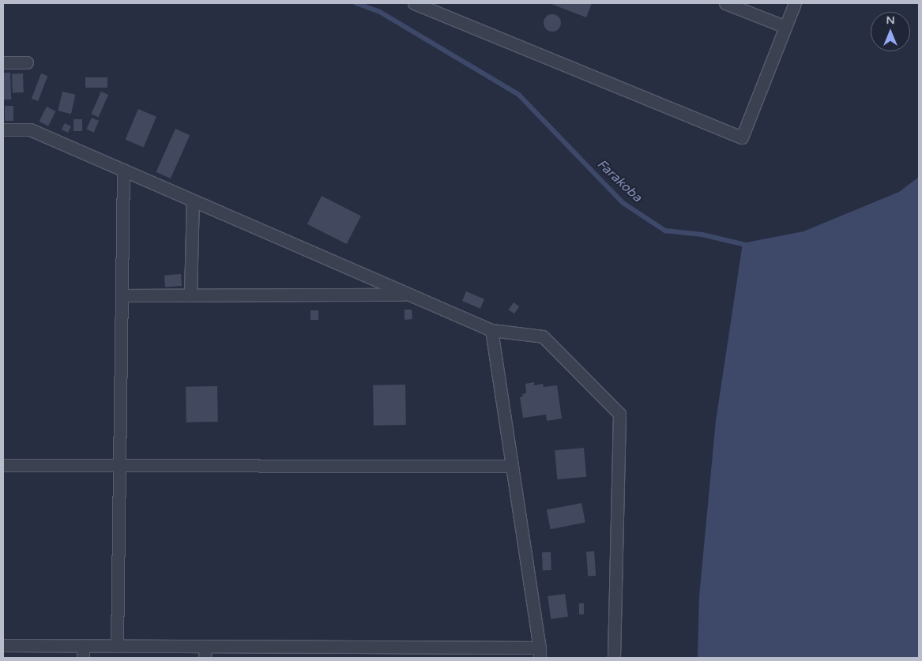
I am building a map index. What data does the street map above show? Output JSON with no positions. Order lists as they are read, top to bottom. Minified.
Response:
{"water":["Farakoba"],"north":"top"}
